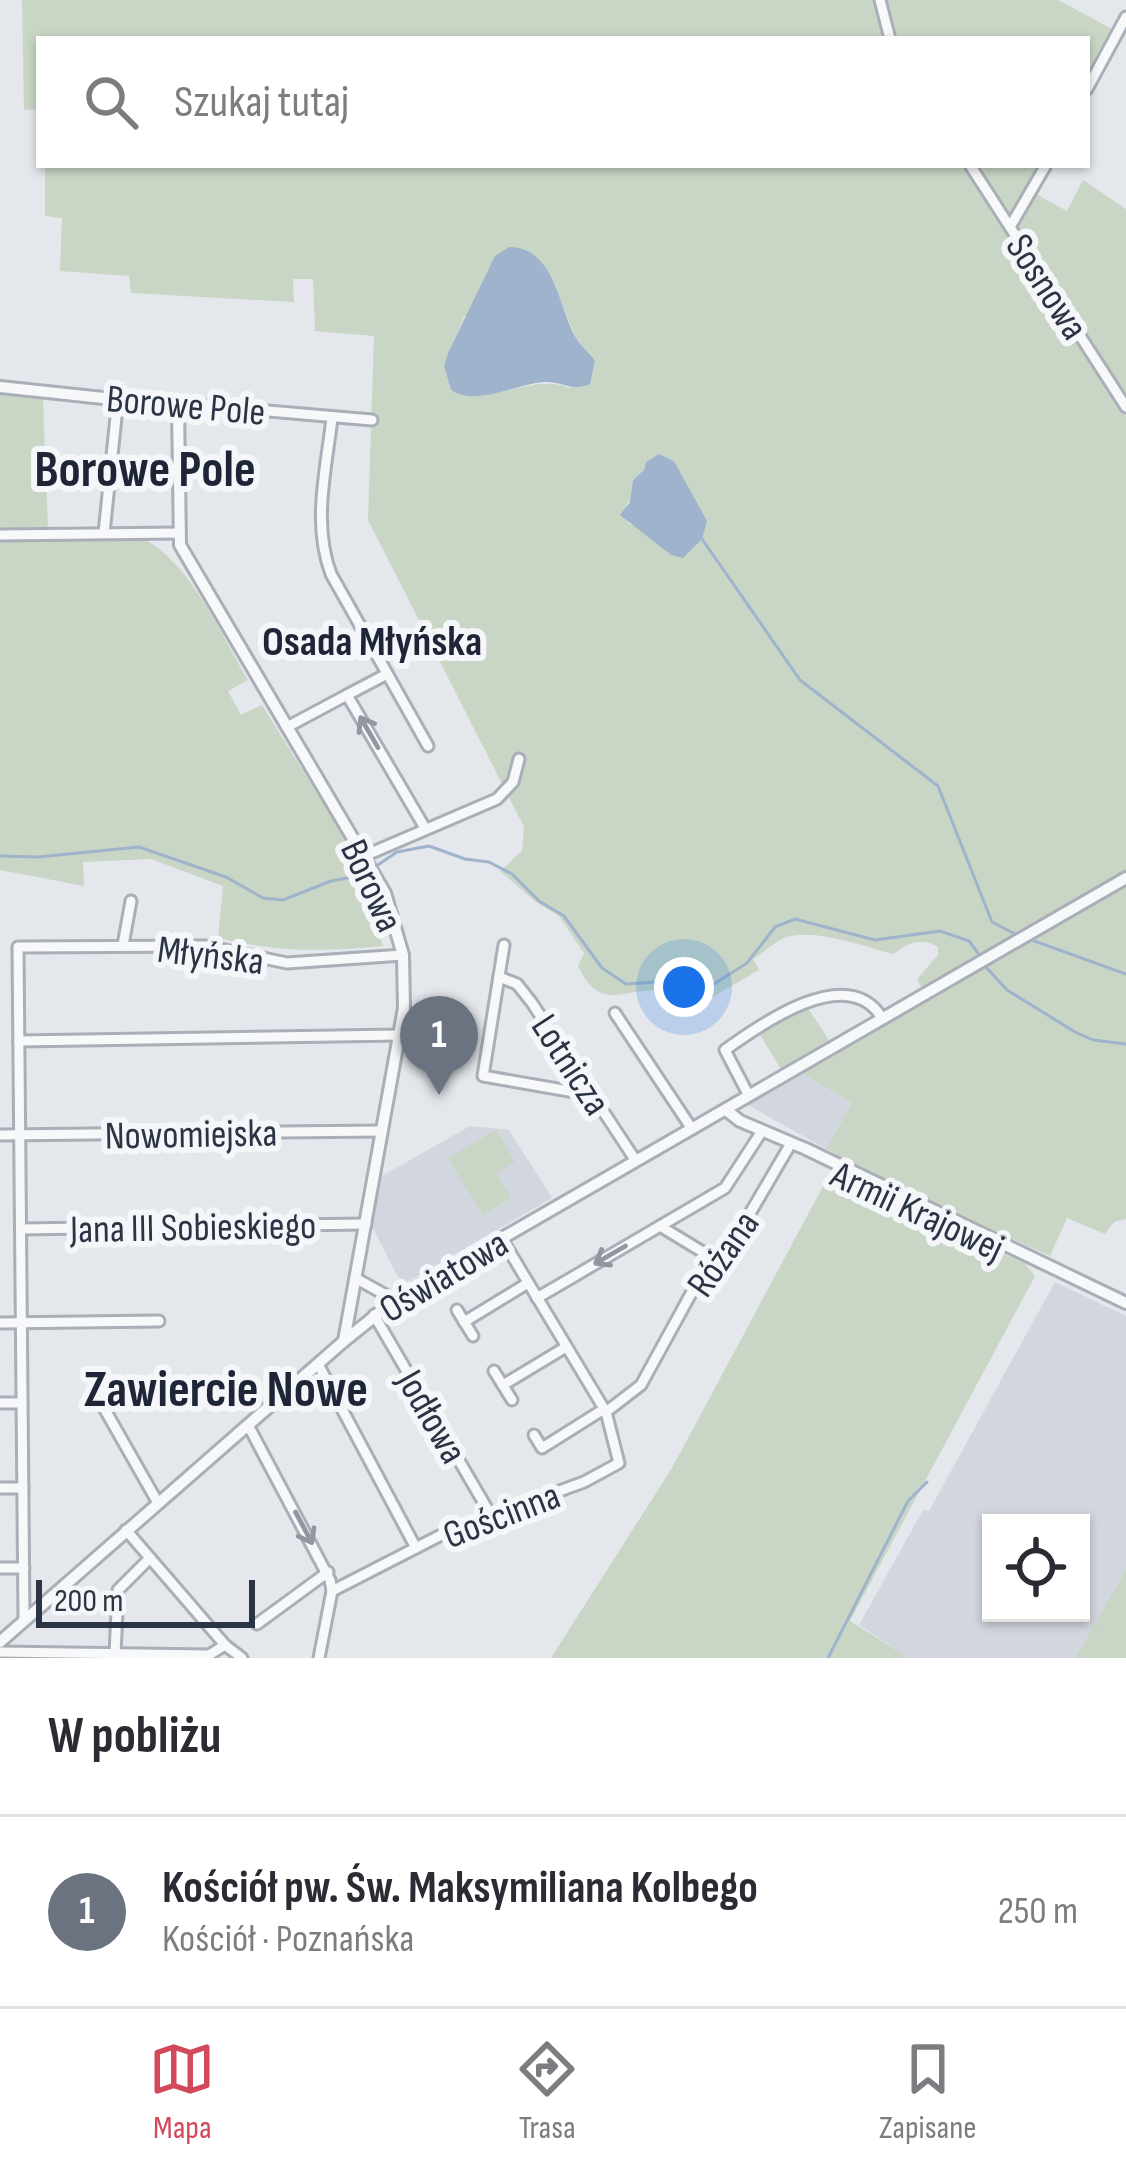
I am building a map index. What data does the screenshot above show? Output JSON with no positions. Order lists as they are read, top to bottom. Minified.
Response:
{"streets":{"street":["Sosnowa","Borowe Pole","Borowa","Młyńska","Lotnicza","Nowomiejska","Armii Krajowej","Jana III Sobieskiego","Różana","Oświatowa","Jodłowa","Gościnna"]},"crossings":[["Borowe Pole","Borowa"],["Borowa","Młyńska"],["Borowa","Nowomiejska"],["Borowa","Jana III Sobieskiego"],["Borowa","Oświatowa"],["Lotnicza","Oświatowa"],["Armii Krajowej","Różana"],["Armii Krajowej","Oświatowa"],["Różana","Gościnna"],["Oświatowa","Jodłowa"],["Jodłowa","Gościnna"]],"districts":["Borowe Pole","Osada Młyńska","Zawiercie Nowe"],"scale_bar":"200 m","page":{"search":"Szukaj tutaj","pins":"1","scale":"200 m","heading":"W pobliżu","list":[{"mark":"1","name":"Kościół pw. Św. Maksymiliana Kolbego","note":"Kościół · Poznańska","value":"250 m"}],"nav":["Mapa","Trasa","Zapisane"]}}
